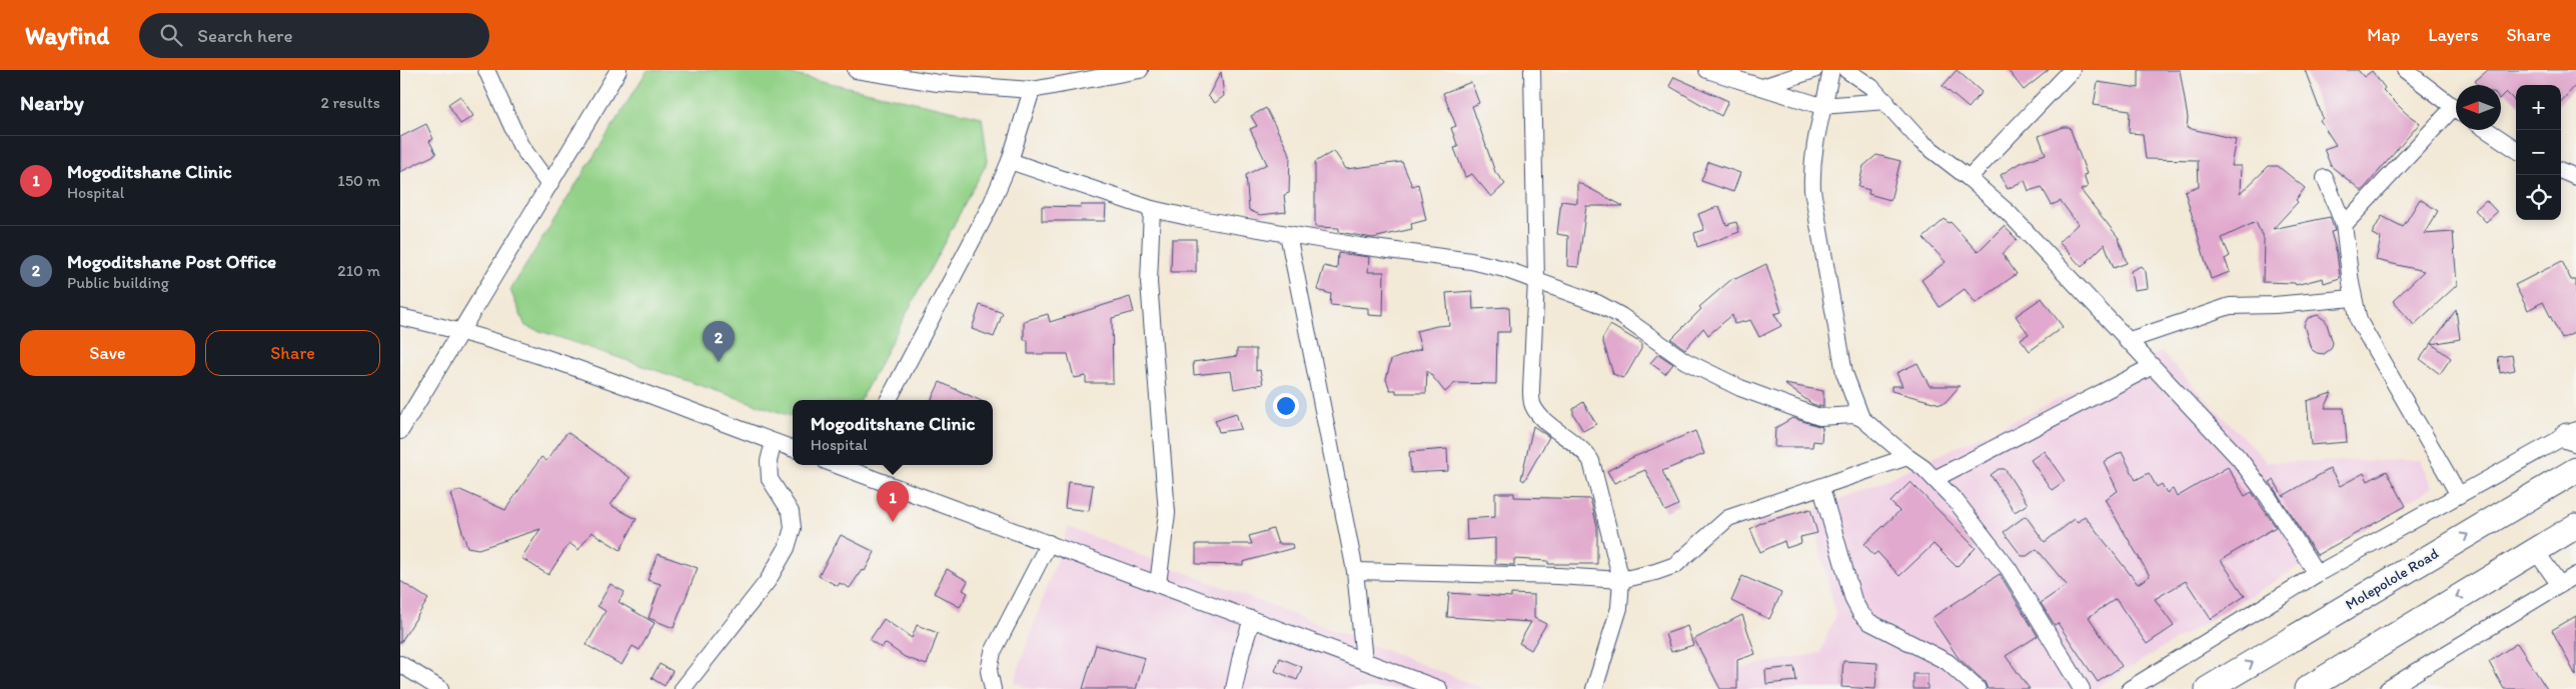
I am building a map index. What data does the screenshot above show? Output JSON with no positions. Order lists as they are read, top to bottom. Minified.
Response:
{"streets":{"main road":["Molepolole Road"]},"north":"left","page":{"header":"Wayfind","search":"Search here","nav":["Map","Layers","Share"],"heading":["Nearby","2 results"],"map_buttons":["+","−"],"list":[{"mark":"1","name":"Mogoditshane Clinic","note":"Hospital","value":"150 m"},{"mark":"2","name":"Mogoditshane Post Office","note":"Public building","value":"210 m"}],"buttons":["Save","Share"],"pins":["2","1"],"popup":["Mogoditshane Clinic","Hospital"]}}
